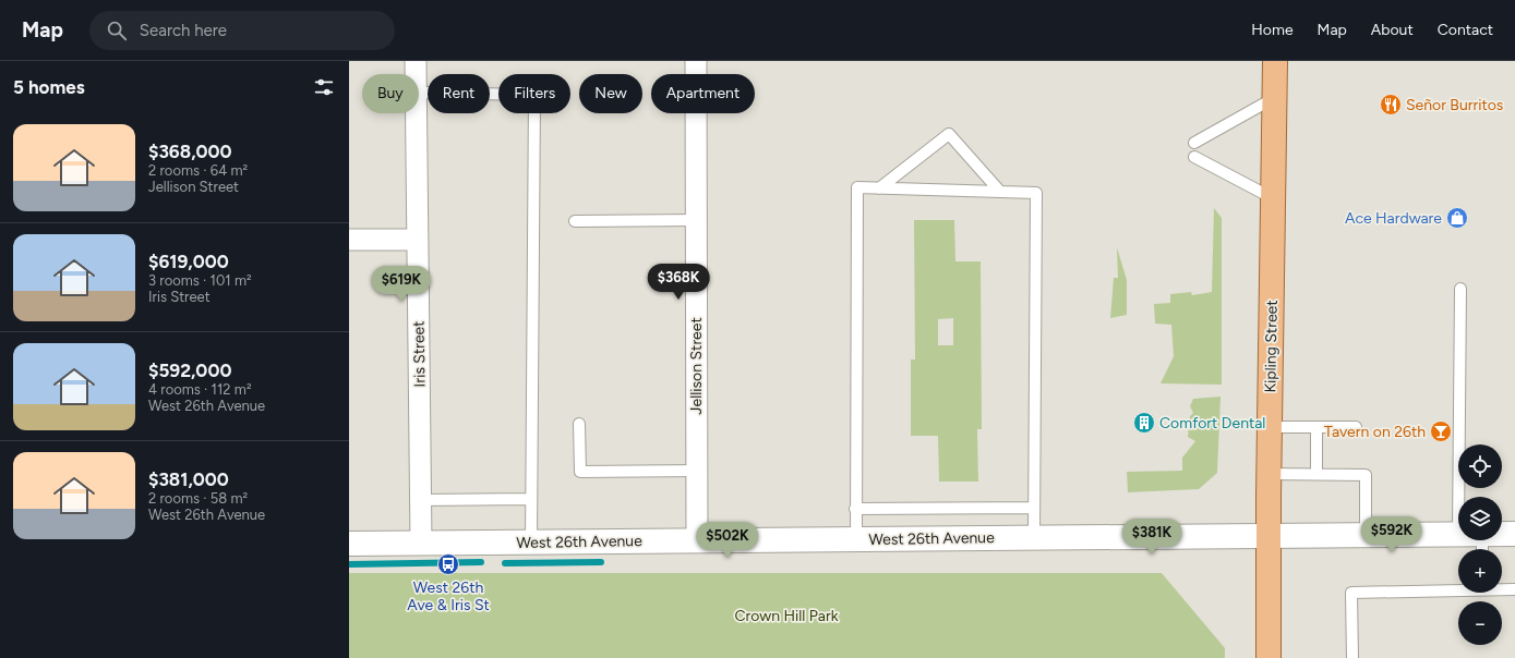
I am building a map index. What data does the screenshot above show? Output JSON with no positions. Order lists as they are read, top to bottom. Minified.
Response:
{"streets":{"main road":["Kipling Street"],"street":["Iris Street","Jellison Street","West 26th Avenue"]},"crossings":[["Kipling Street","West 26th Avenue"],["Iris Street","West 26th Avenue"],["Jellison Street","West 26th Avenue"]],"parks":["Crown Hill Park"],"places":{"restaurant":["Señor Burritos"],"shop":["Ace Hardware"],"building":["Comfort Dental"],"bar":["Tavern on 26th"],"bus stop":["West 26th Ave & Iris St"]},"page":{"header":"Map","search":"Search here","nav":["Home","Map","About","Contact"],"heading":"5 homes","chip":["Buy","Rent","Filters","New","Apartment"],"list":[{"name":"$368,000","note":"2 rooms · 64 m² · Jellison Street"},{"name":"$619,000","note":"3 rooms · 101 m² · Iris Street"},{"name":"$592,000","note":"4 rooms · 112 m² · West 26th Avenue"},{"name":"$381,000","note":"2 rooms · 58 m² · West 26th Avenue"}],"price":["$368K","$619K","$592K","$381K","$502K"],"map_buttons":["+","−"]}}
